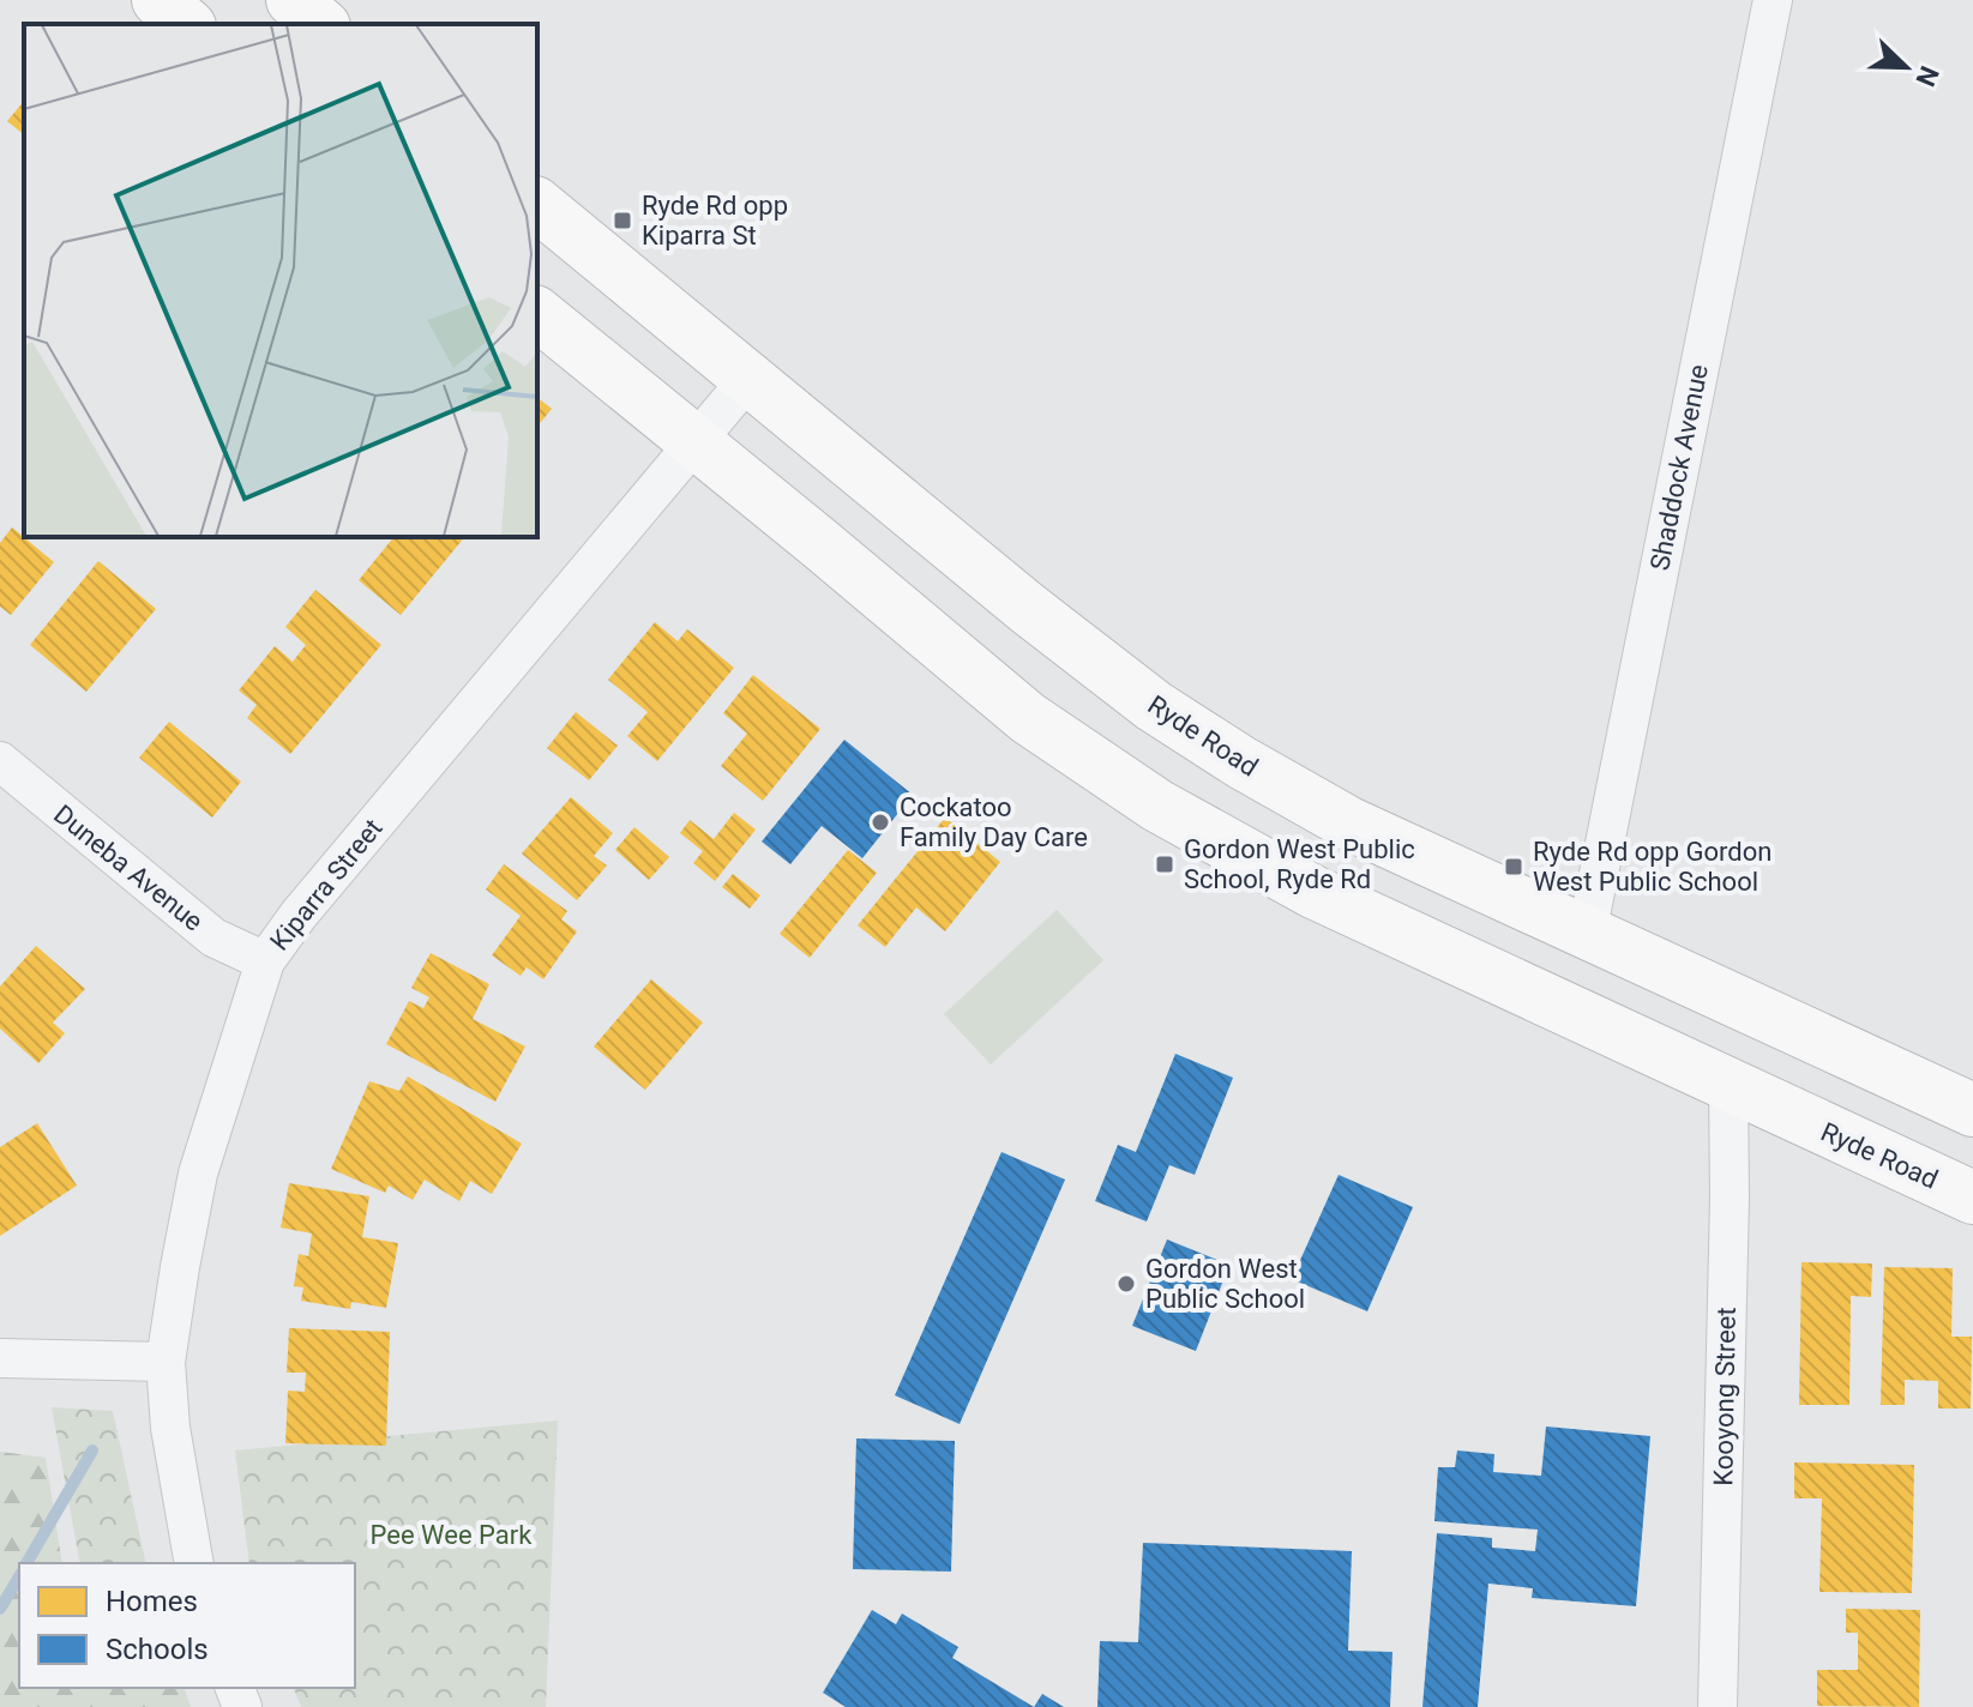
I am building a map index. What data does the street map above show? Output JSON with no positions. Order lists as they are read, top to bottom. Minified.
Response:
{"streets":{"highway":["Ryde Road"],"street":["Shaddock Avenue","Duneba Avenue","Kiparra Street","Kooyong Street"]},"crossings":[["Shaddock Avenue","Ryde Road"],["Ryde Road","Kiparra Street"],["Ryde Road","Kooyong Street"],["Duneba Avenue","Kiparra Street"]],"parks":["Pee Wee Park"],"places":{"transit":["Ryde Rd opp Kiparra St","Gordon West Public School, Ryde Rd","Ryde Rd opp Gordon West Public School"],"other":["Cockatoo Family Day Care","Gordon West Public School"]},"legend":["Homes","Schools"],"north":"bottom right"}
